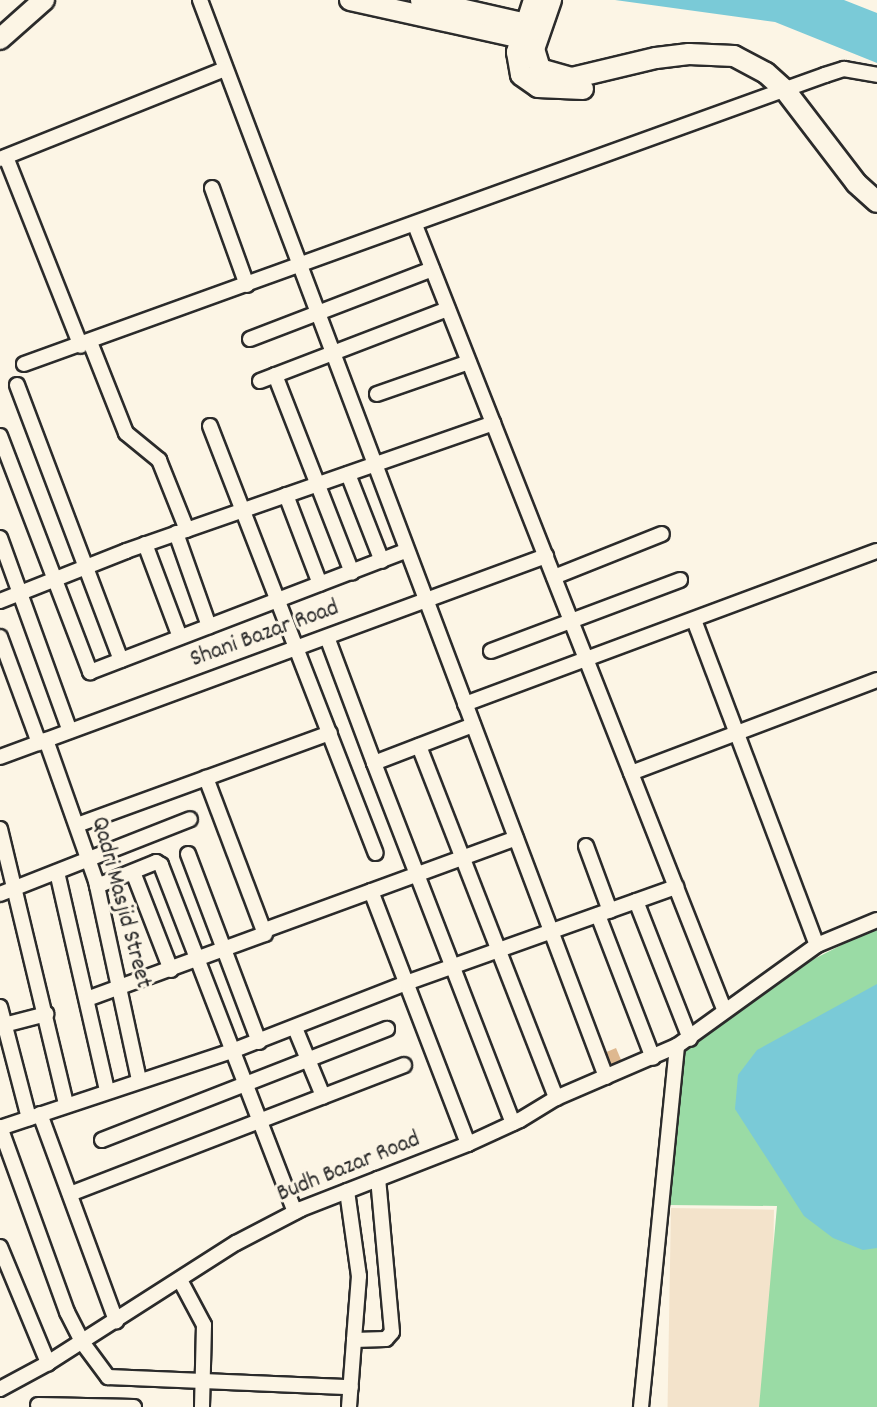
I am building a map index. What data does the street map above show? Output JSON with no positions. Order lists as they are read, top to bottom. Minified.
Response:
{"streets":{"street":["Shani Bazar Road","Qadri Masjid Street","Budh Bazar Road"]},"crossings":[["Shani Bazar Road","Qadri Masjid Street"]]}
